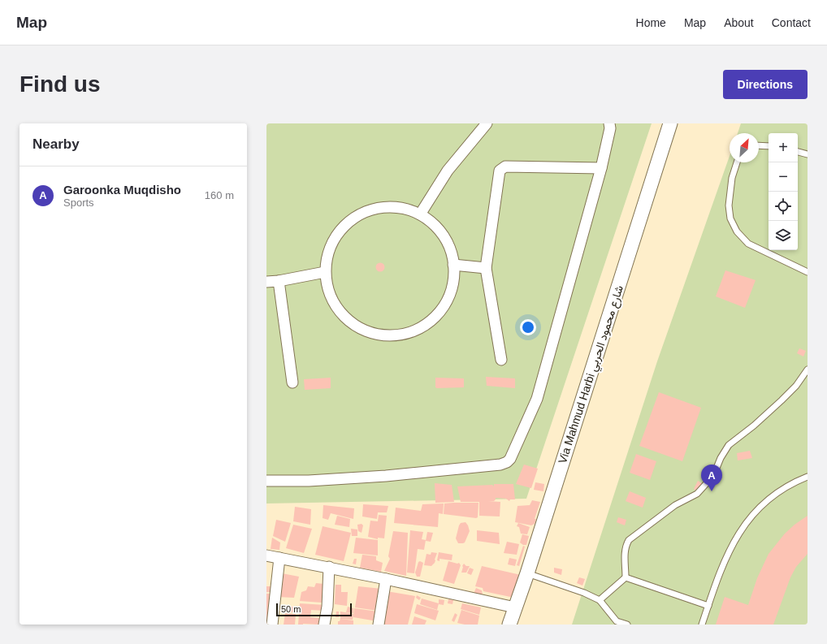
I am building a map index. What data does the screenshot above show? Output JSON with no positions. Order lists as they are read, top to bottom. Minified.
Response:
{"streets":{"street":["Via Mahmud Harbi شارع محمود الحربي"]},"scale_bar":"50 m","north":"top right","page":{"header":"Map","nav":["Home","Map","About","Contact"],"buttons":"Directions","title":"Find us","heading":"Nearby","map_buttons":["+","−"],"list":[{"mark":"A","name":"Garoonka Muqdisho","note":"Sports","value":"160 m"}],"pins":"A","scale":"50 m"}}
